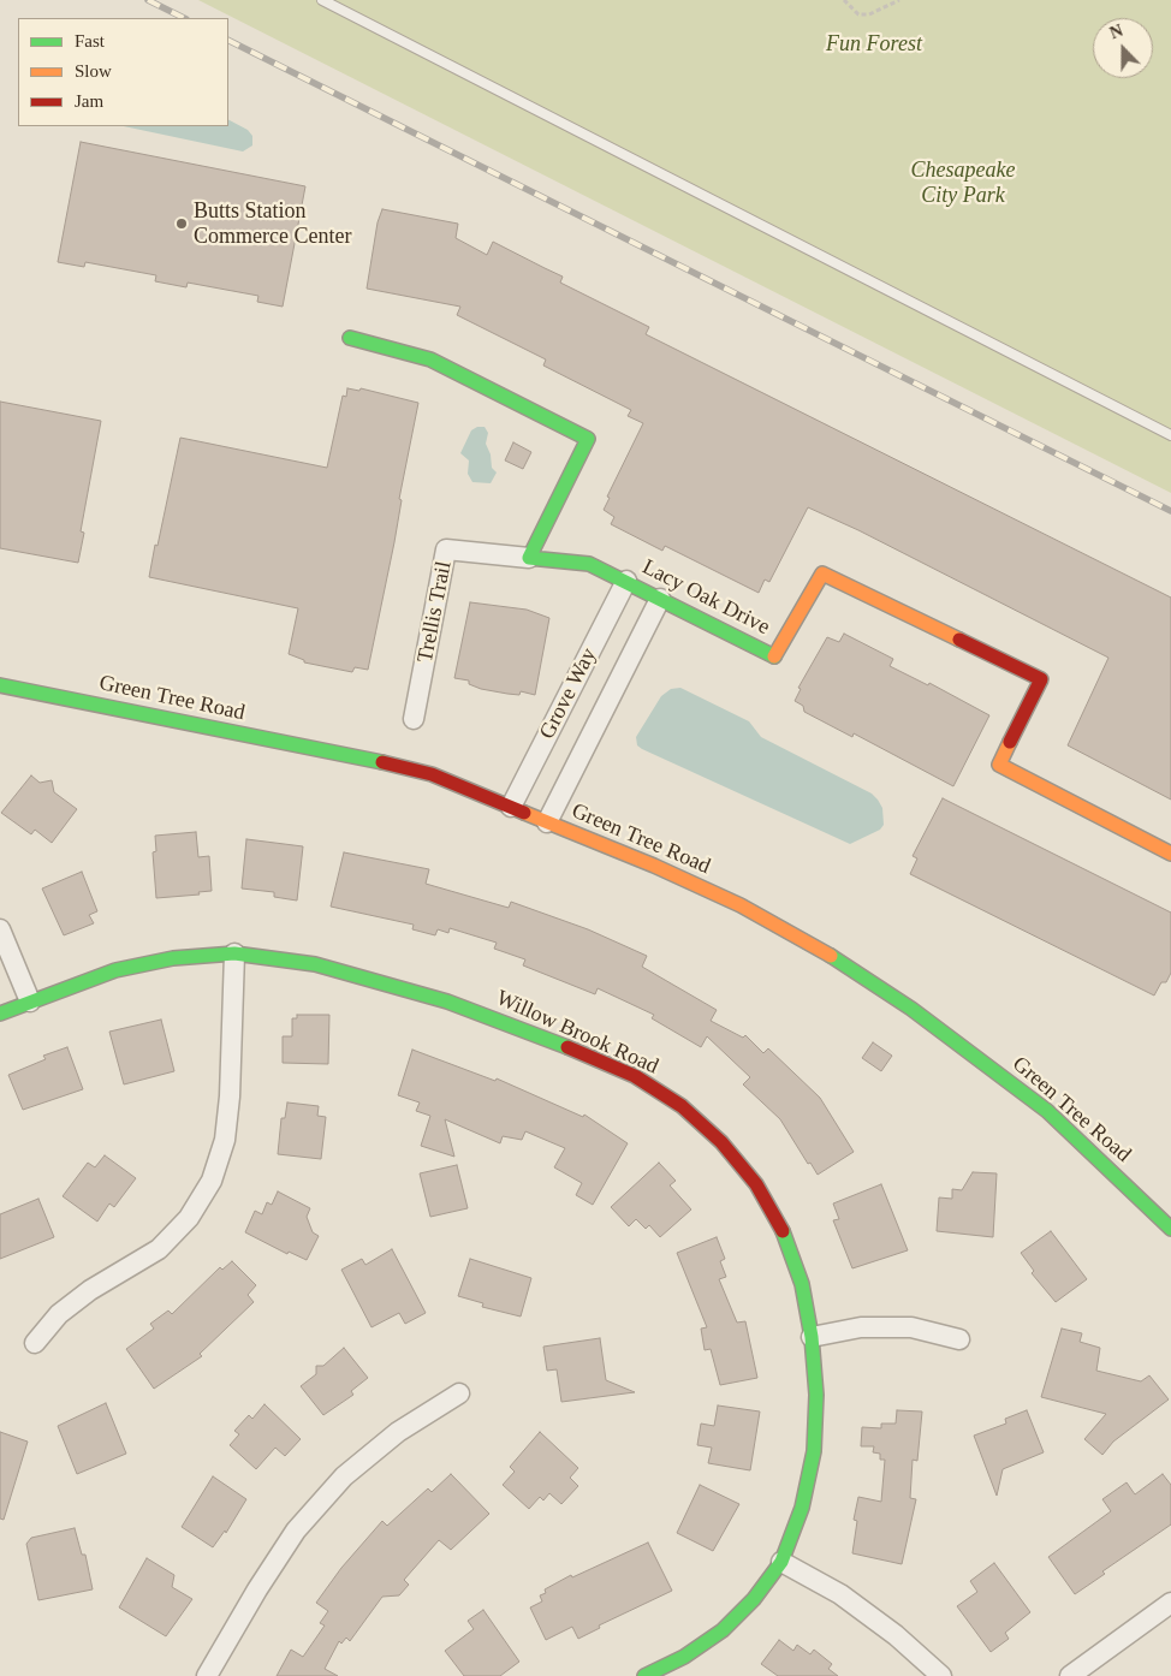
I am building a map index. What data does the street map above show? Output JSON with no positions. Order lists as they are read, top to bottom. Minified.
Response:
{"streets":{"street":["Lacy Oak Drive","Trellis Trail","Grove Way","Green Tree Road","Willow Brook Road"]},"crossings":[["Lacy Oak Drive","Trellis Trail"],["Lacy Oak Drive","Grove Way"],["Grove Way","Green Tree Road"]],"parks":["Fun Forest","Chesapeake City Park"],"places":["Butts Station Commerce Center"],"legend":["Fast","Slow","Jam"],"north":"top"}
